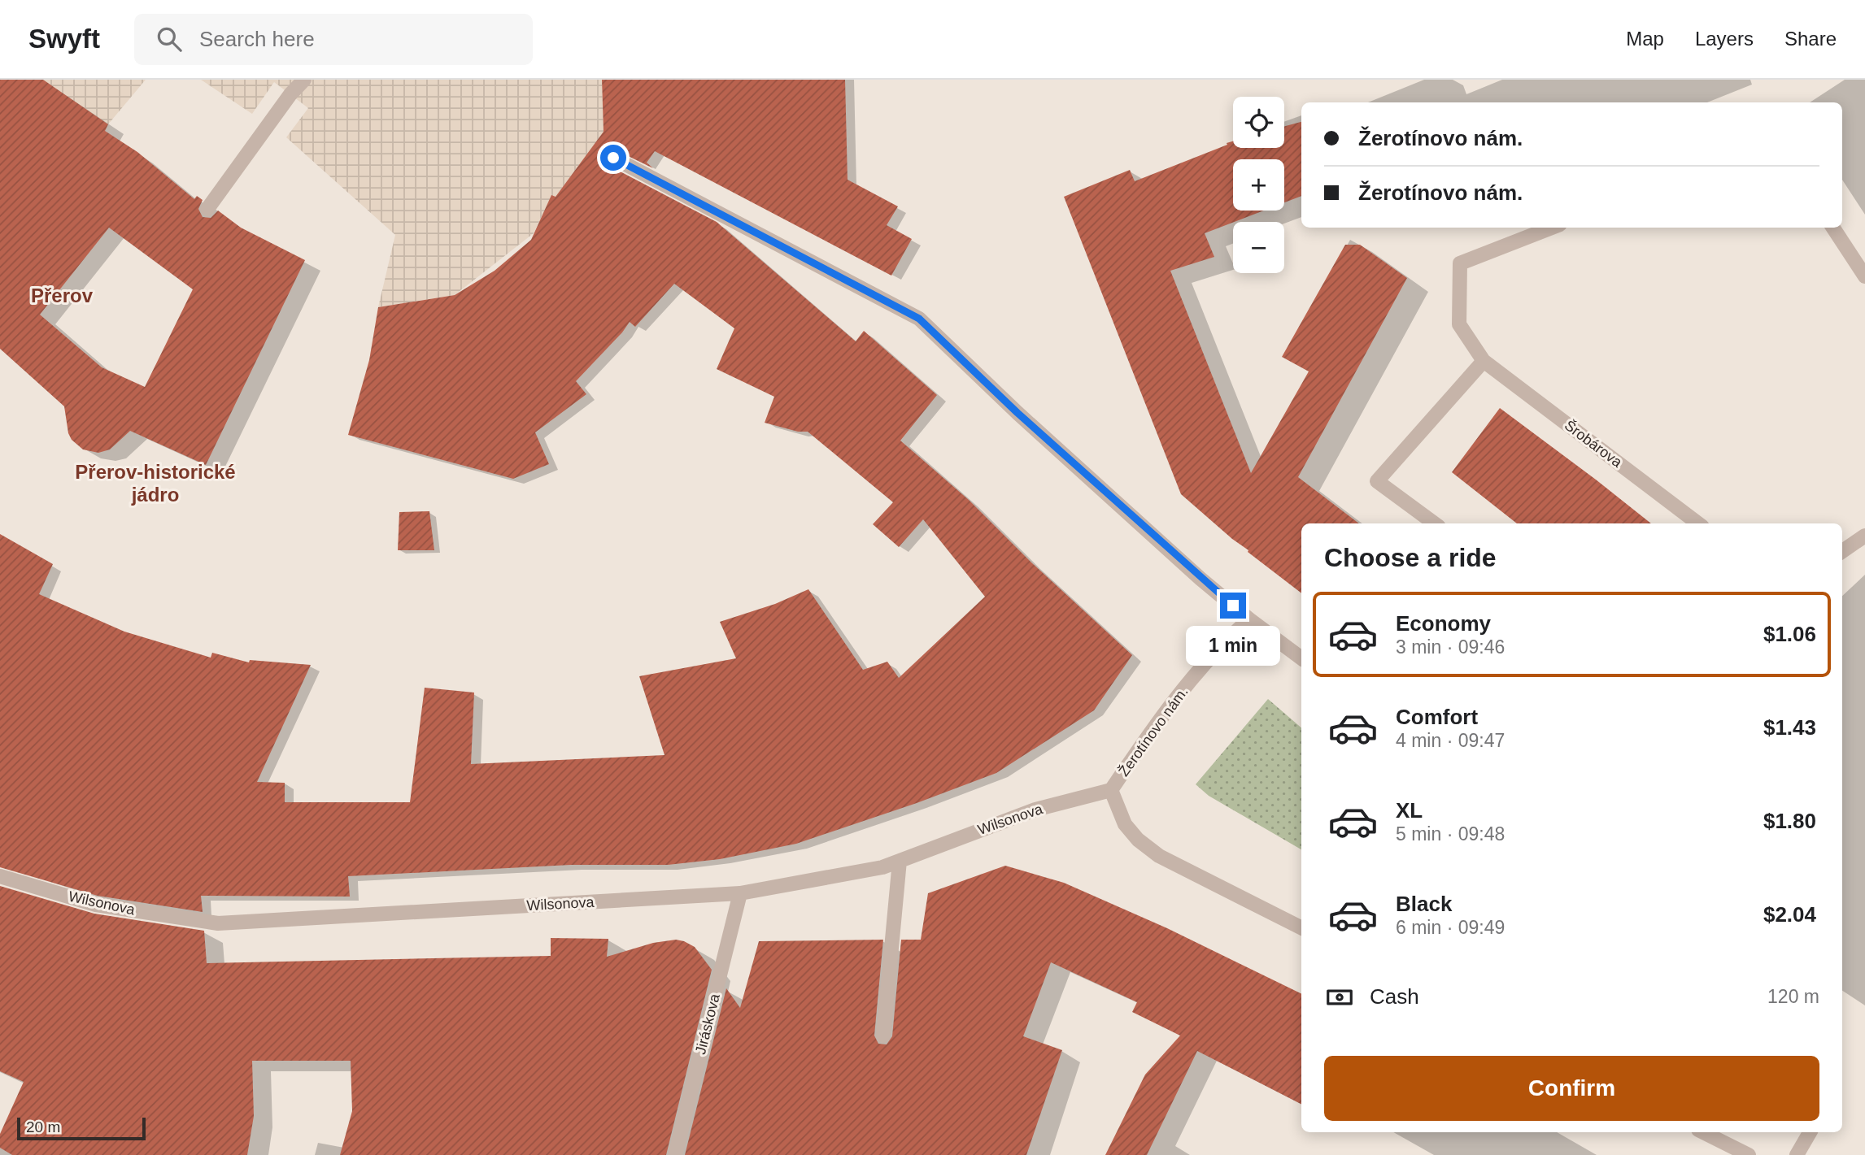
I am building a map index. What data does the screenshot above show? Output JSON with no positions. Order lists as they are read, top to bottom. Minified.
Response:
{"streets":{"street":["Šrobárova","Žerotínovo nám.","Wilsonova","Jiráskova"]},"crossings":[["Žerotínovo nám.","Wilsonova"],["Wilsonova","Jiráskova"]],"districts":["Přerov","Přerov-historické jádro"],"scale_bar":"20 m","page":{"header":"Swyft","search":"Search here","nav":["Map","Layers","Share"],"map_buttons":["+","−"],"banner":["Žerotínovo nám.","Žerotínovo nám."],"heading":"Choose a ride","list":[{"name":"Economy","note":"3 min · 09:46","value":"$1.06"},{"name":"Comfort","note":"4 min · 09:47","value":"$1.43"},{"name":"XL","note":"5 min · 09:48","value":"$1.80"},{"name":"Black","note":"6 min · 09:49","value":"$2.04"}],"bubble":"1 min","pay":["Cash","120 m"],"buttons":"Confirm","scale":"20 m"}}
